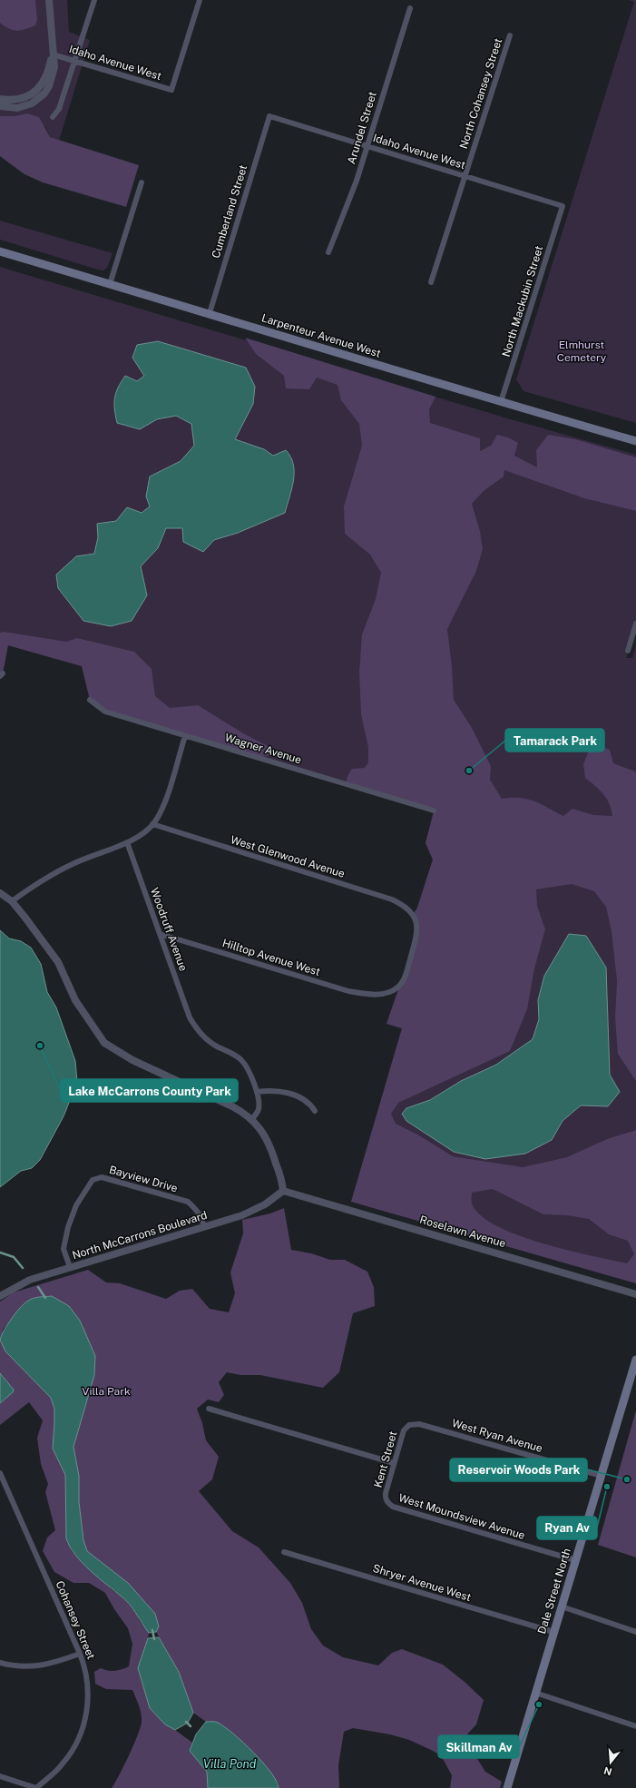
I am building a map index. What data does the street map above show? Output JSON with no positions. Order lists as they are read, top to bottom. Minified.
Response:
{"streets":{"main road":["Larpenteur Avenue West","Dale Street North"],"street":["Idaho Avenue West","North Cohansey Street","Arundel Street","Cumberland Street","North Mackubin Street","Wagner Avenue","West Glenwood Avenue","Woodruff Avenue","Hilltop Avenue West","Bayview Drive","Roselawn Avenue","North McCarrons Boulevard","West Ryan Avenue","Kent Street","West Moundsview Avenue","Shryer Avenue West","Cohansey Street"]},"crossings":[["Idaho Avenue West","North Cohansey Street"],["Idaho Avenue West","Arundel Street"],["Idaho Avenue West","Cumberland Street"],["Idaho Avenue West","North Mackubin Street"],["Cumberland Street","Larpenteur Avenue West"],["North Mackubin Street","Larpenteur Avenue West"],["West Glenwood Avenue","Hilltop Avenue West"],["Woodruff Avenue","Hilltop Avenue West"],["Bayview Drive","North McCarrons Boulevard"],["Roselawn Avenue","North McCarrons Boulevard"],["West Ryan Avenue","Kent Street"],["West Ryan Avenue","Dale Street North"],["Kent Street","West Moundsview Avenue"],["West Moundsview Avenue","Dale Street North"],["Shryer Avenue West","Dale Street North"]],"water":["Villa Pond"],"parks":["Elmhurst Cemetery","Villa Park"],"places":["Tamarack Park","Lake McCarrons County Park","Reservoir Woods Park","Ryan Av","Skillman Av"],"north":"bottom"}
